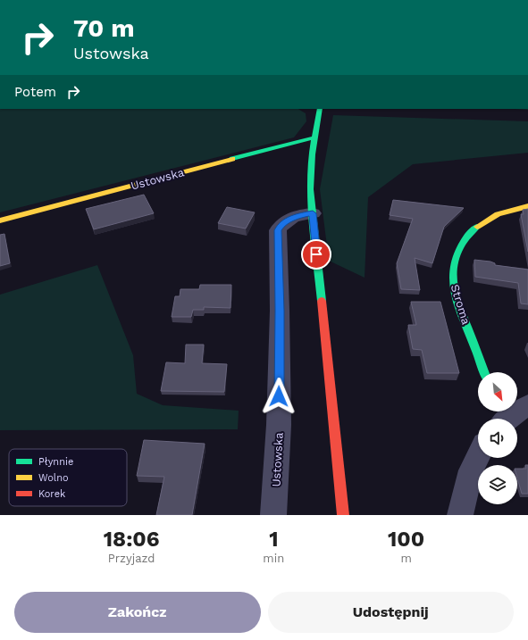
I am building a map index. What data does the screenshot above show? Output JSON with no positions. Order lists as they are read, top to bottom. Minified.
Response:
{"streets":{"street":["Ustowska","Stroma"]},"legend":["Płynnie","Wolno","Korek"],"north":"bottom right","page":{"turn":["70 m","Ustowska"],"then":"Potem","eta":["18:06","Przyjazd","1","min","100","m"],"buttons":["Zakończ","Udostępnij"]}}
